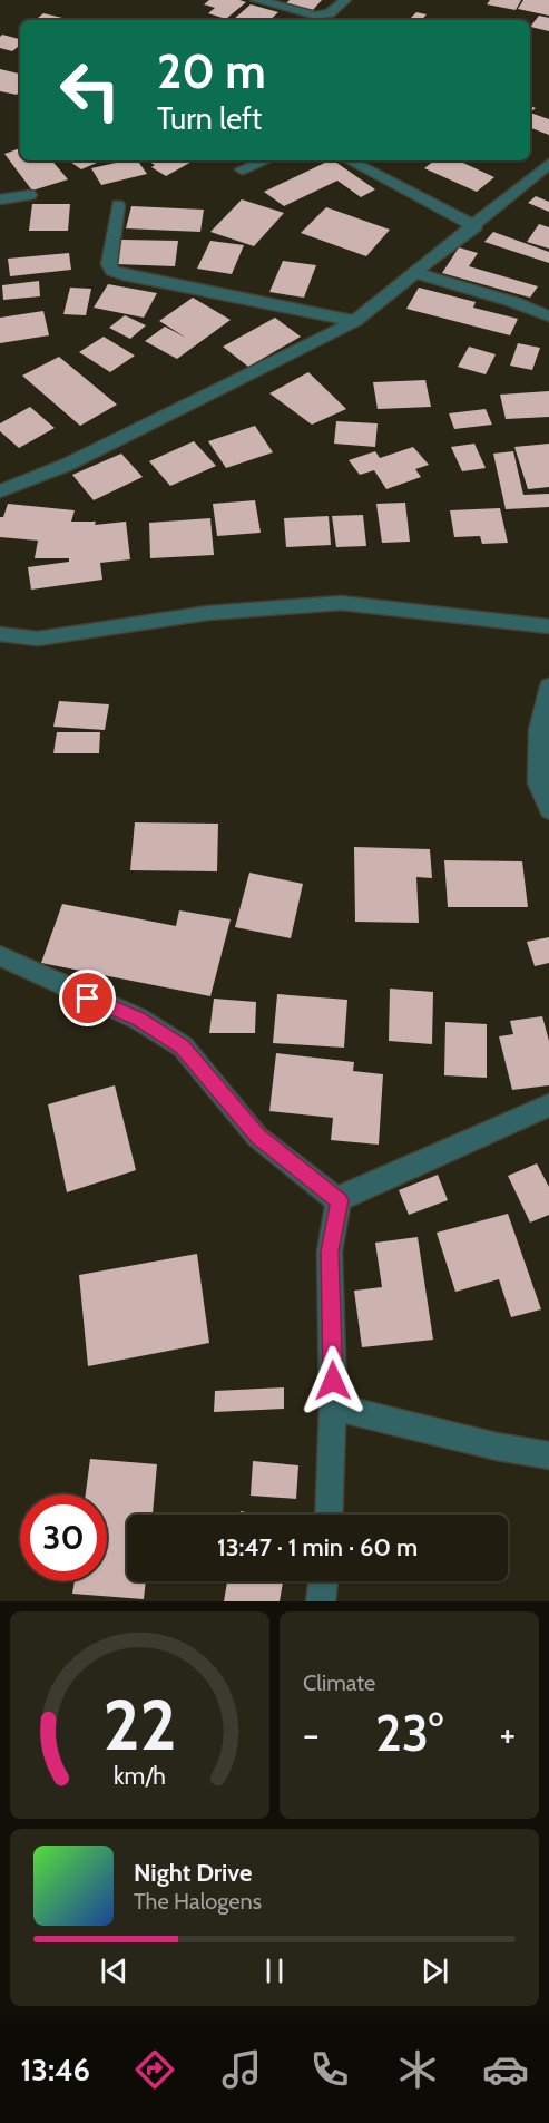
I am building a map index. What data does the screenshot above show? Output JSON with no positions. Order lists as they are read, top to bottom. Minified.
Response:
{"page":{"turn":["20 m","Turn left"],"limit":"30","trip":"13:47 · 1 min · 60 m","tile":"Climate","heat":["−","23°","+"],"song":["Night Drive","The Halogens"],"tabs":"13:46","gauge":["22","km/h"]}}
